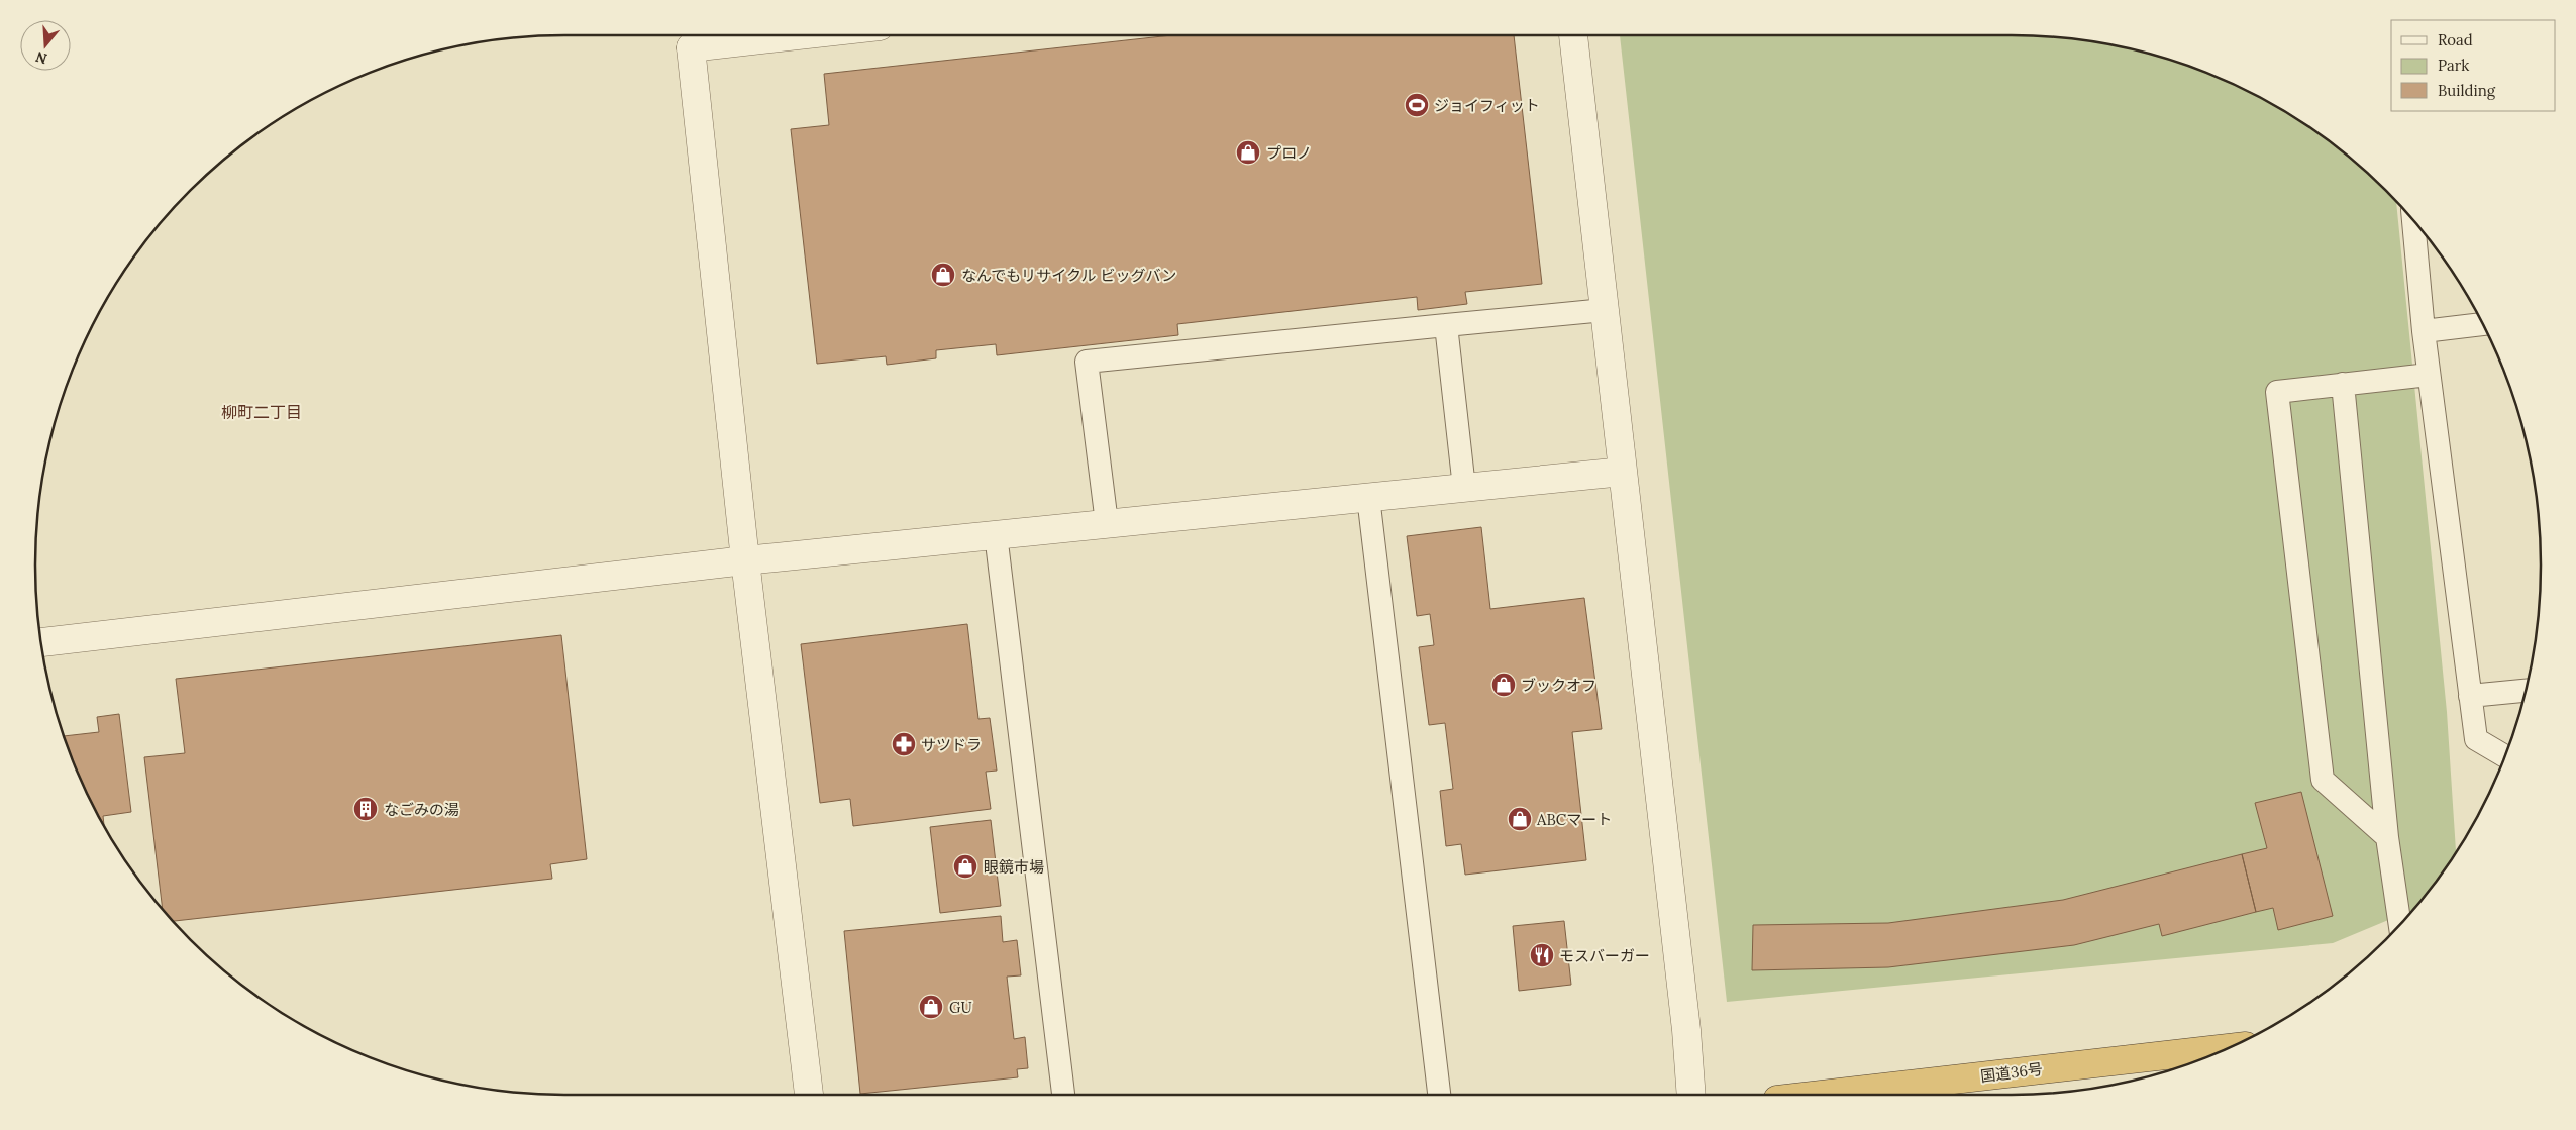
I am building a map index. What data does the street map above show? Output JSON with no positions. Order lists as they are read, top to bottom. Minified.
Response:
{"streets":{"highway":["国道36号"]},"districts":["柳町二丁目"],"places":{"sports":["ジョイフィット"],"shop":["プロノ","なんでもリサイクル ビッグバン","ブックオフ","ABCマート","眼鏡市場","GU"],"pharmacy":["サツドラ"],"building":["なごみの湯"],"restaurant":["モスバーガー"]},"legend":["Road","Park","Building"],"north":"bottom"}
